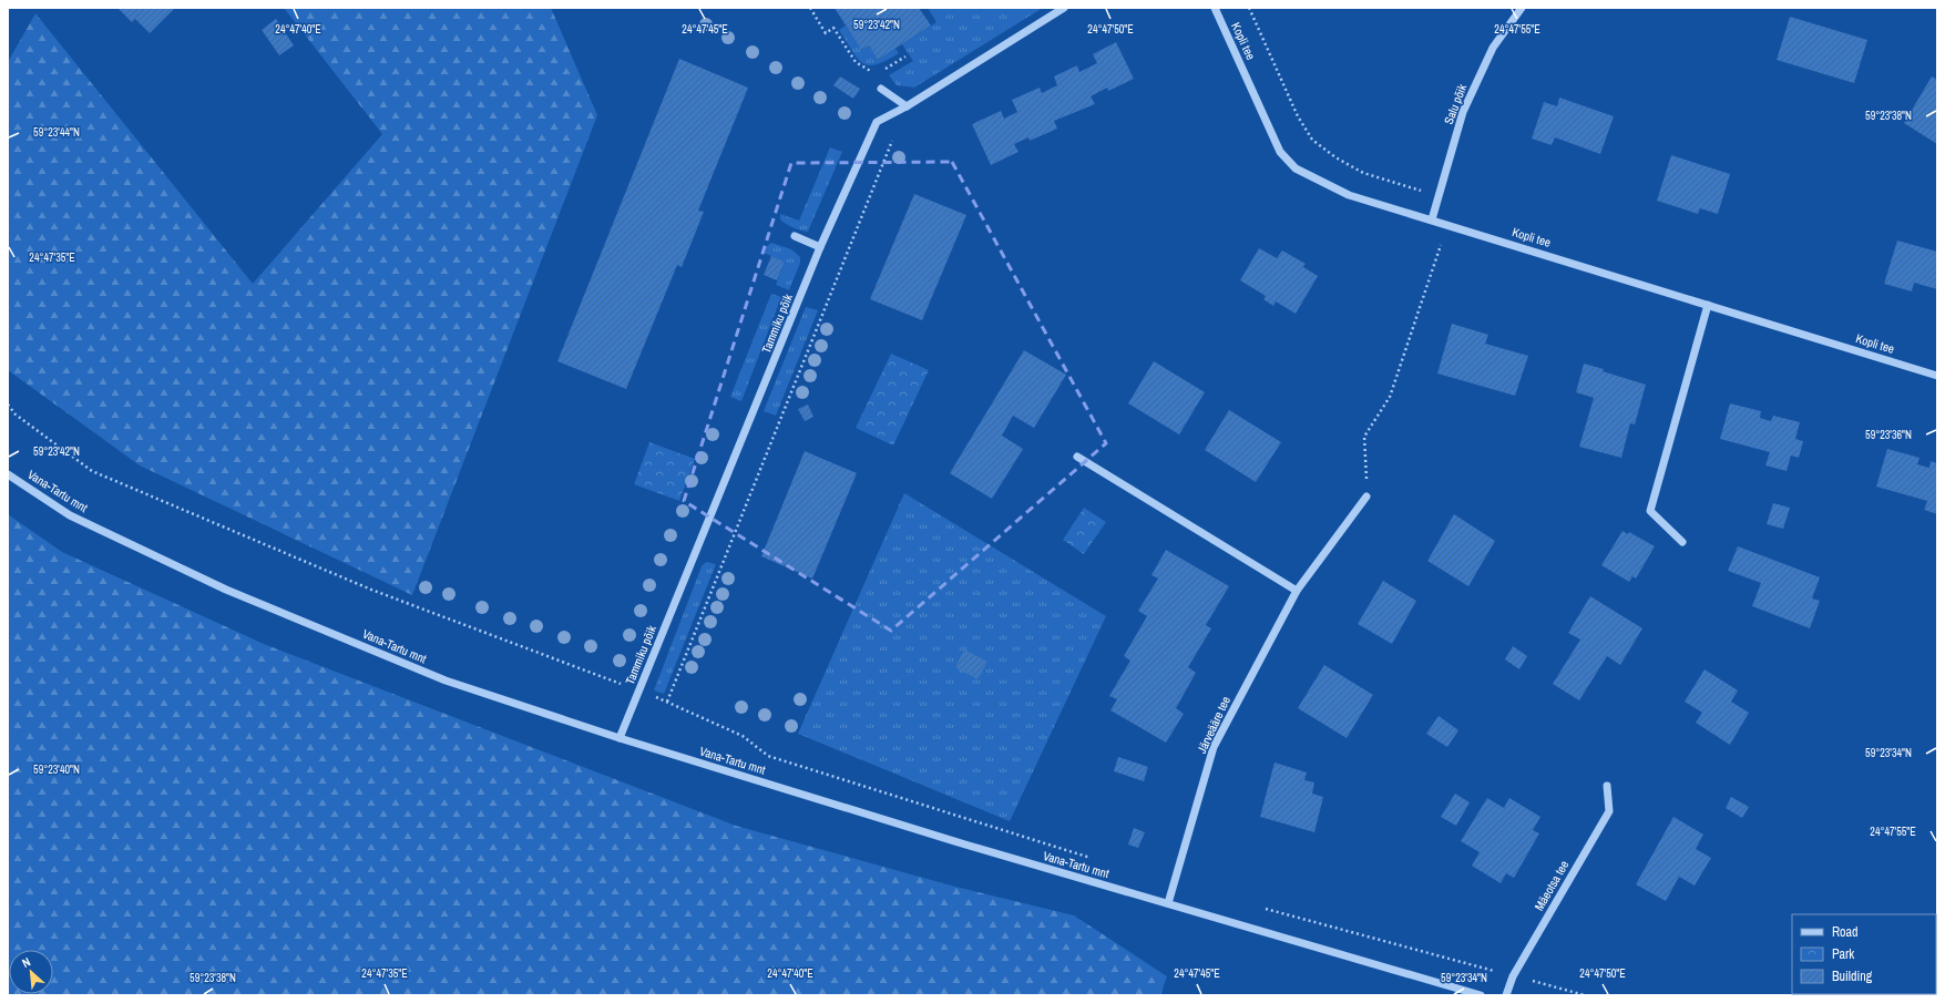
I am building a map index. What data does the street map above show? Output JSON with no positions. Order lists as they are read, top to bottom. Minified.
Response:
{"streets":{"street":["Kopli tee","Salu põik","Tammiku põik","Vana-Tartu mnt","Järveääre tee","Mäeotsa tee"]},"crossings":[["Kopli tee","Salu põik"],["Tammiku põik","Vana-Tartu mnt"],["Vana-Tartu mnt","Järveääre tee"]],"legend":["Road","Park","Building"],"north":"top left","coordinates":["59°23'42\"N","24°47'40\"E","24°47'45\"E","24°47'50\"E","24°47'55\"E","59°23'38\"N","59°23'44\"N","24°47'35\"E","59°23'36\"N","59°23'34\"N","59°23'40\"N"]}
